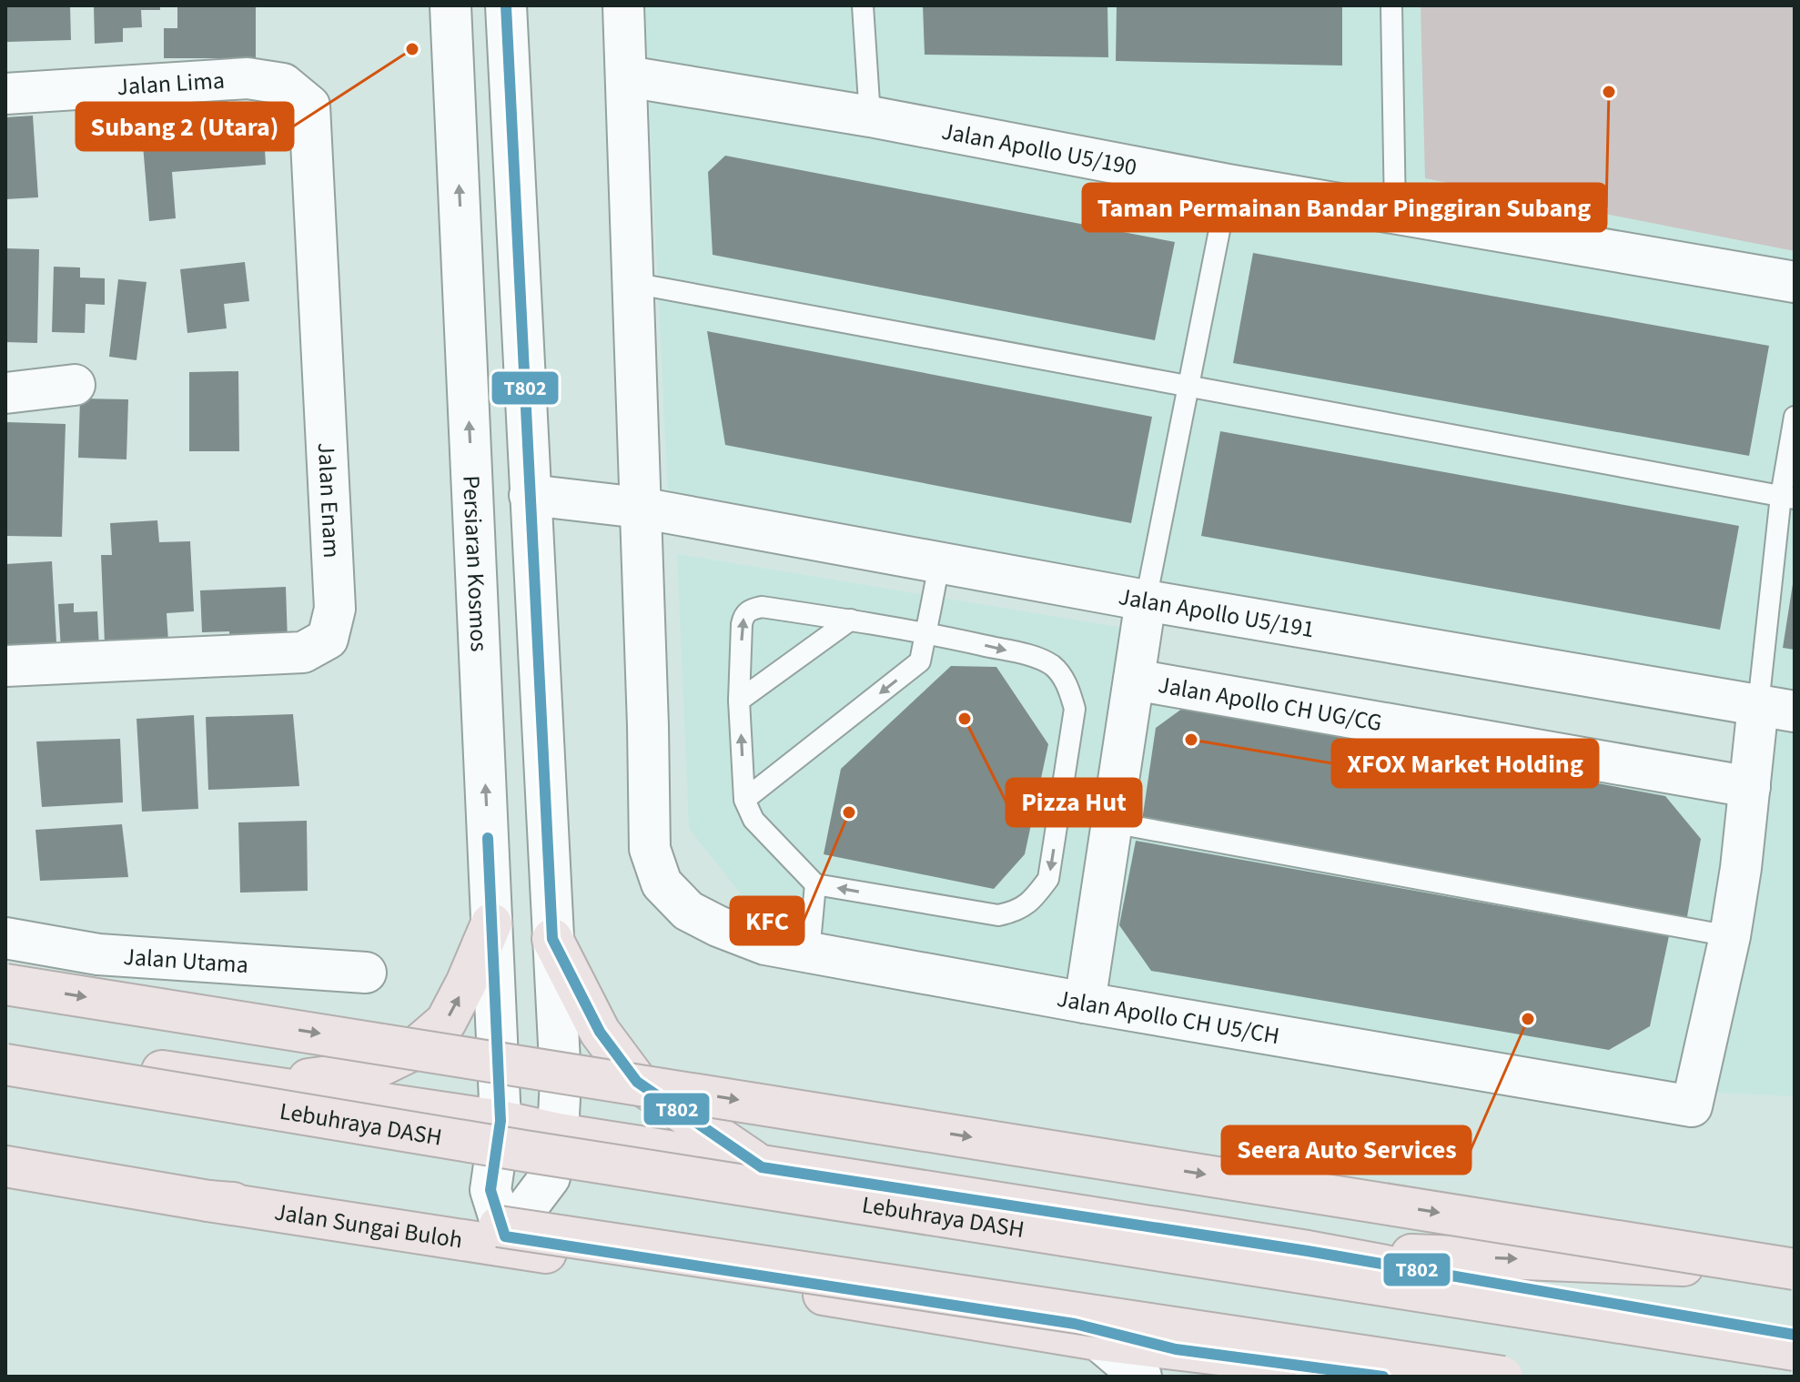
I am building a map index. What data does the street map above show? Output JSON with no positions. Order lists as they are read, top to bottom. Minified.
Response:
{"streets":{"highway":["Lebuhraya DASH","Jalan Sungai Buloh"],"street":["Jalan Lima","Jalan Apollo U5/190","Jalan Enam","Persiaran Kosmos","Jalan Apollo U5/191","Jalan Apollo CH UG/CG","Jalan Utama","Jalan Apollo CH U5/CH"]},"crossings":[["Jalan Lima","Jalan Enam"],["Persiaran Kosmos","Jalan Sungai Buloh"],["Jalan Apollo U5/191","Jalan Apollo CH U5/CH"]],"places":["Subang 2 (Utara)","Taman Permainan Bandar Pinggiran Subang","Pizza Hut","XFOX Market Holding","KFC","Seera Auto Services"],"lines":["transit line T802"]}
